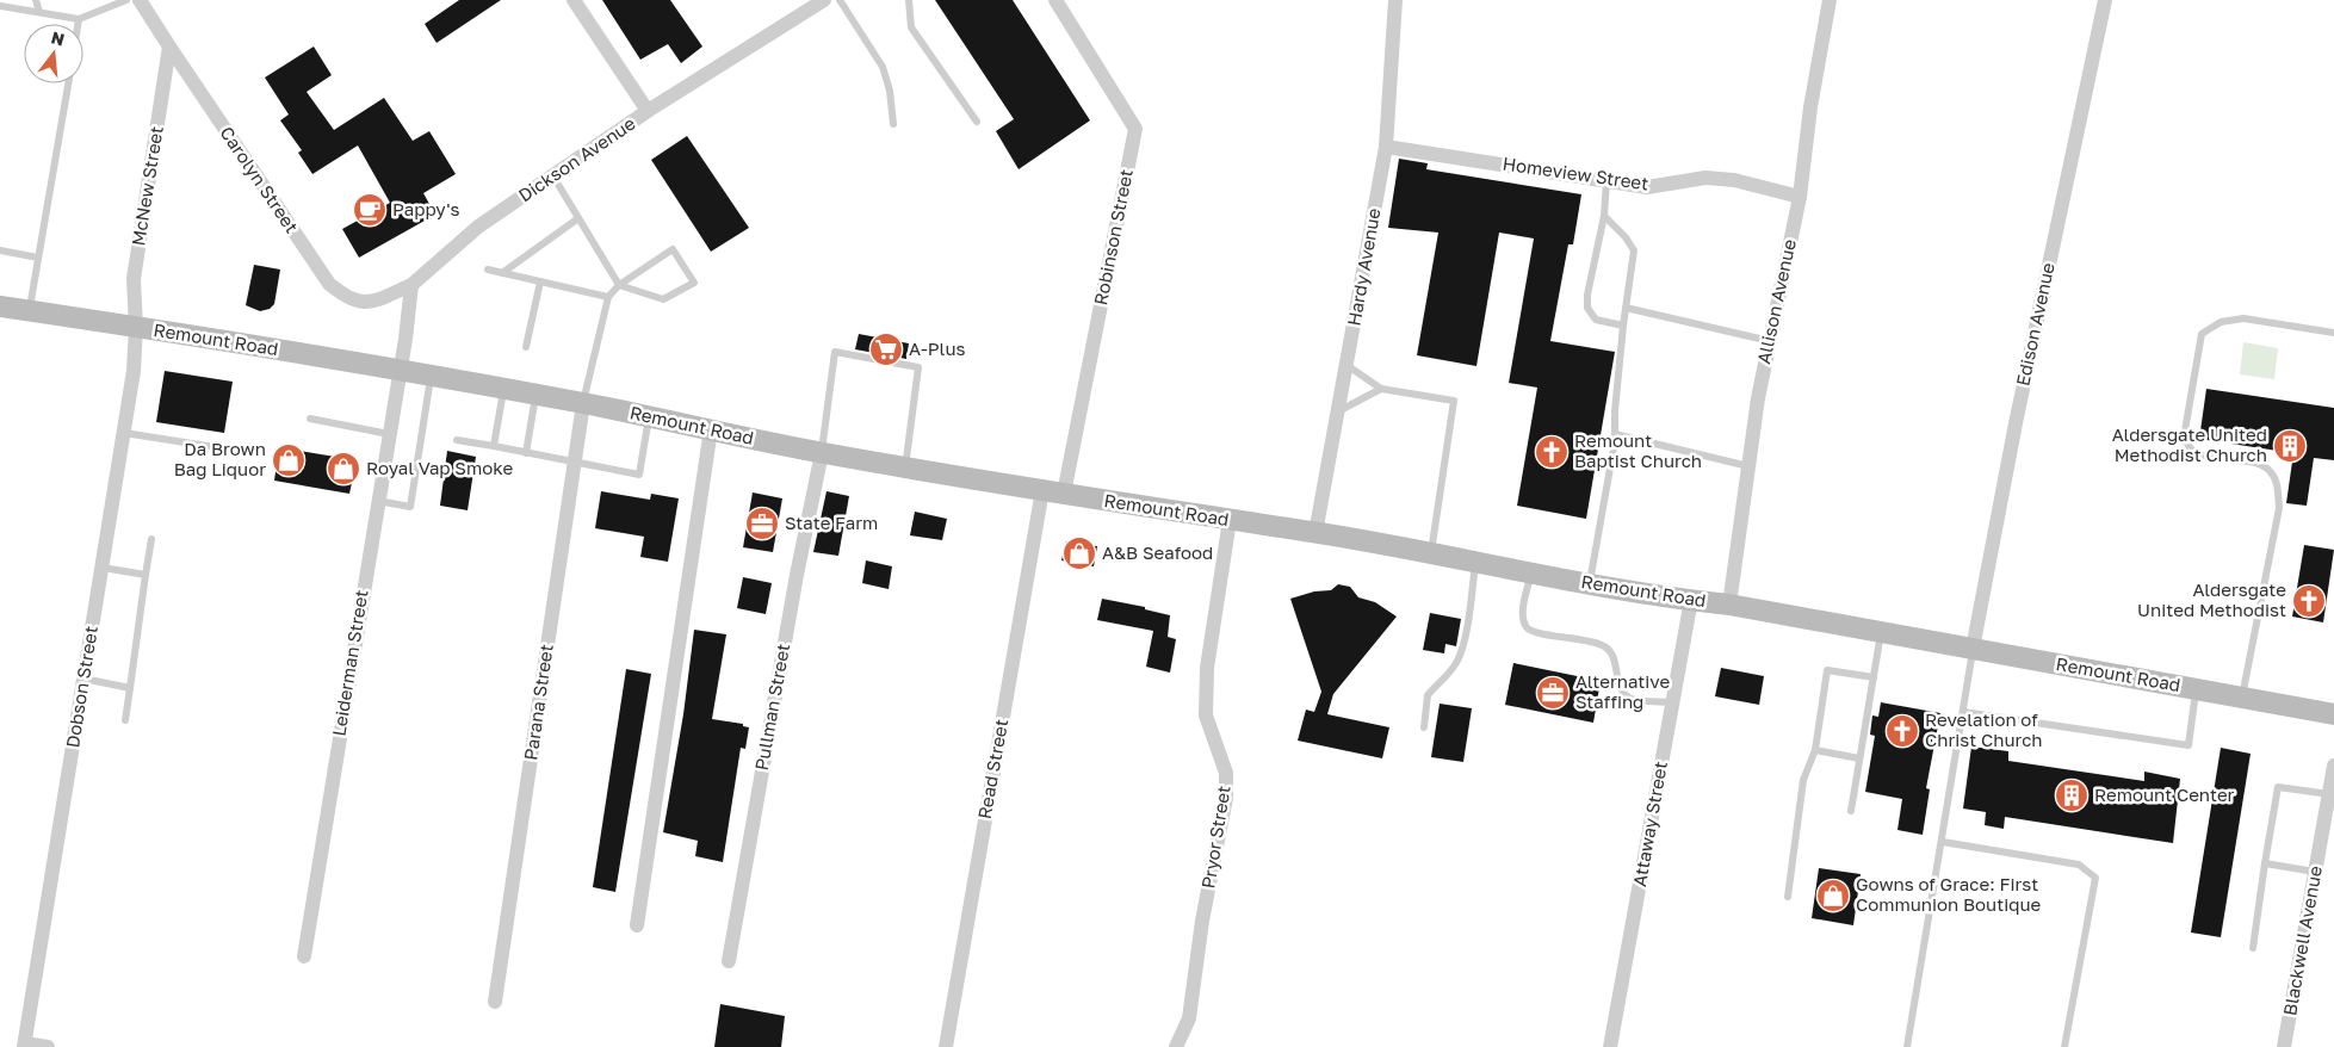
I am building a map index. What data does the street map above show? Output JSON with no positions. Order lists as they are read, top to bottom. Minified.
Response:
{"streets":{"main road":["Remount Road"],"street":["Dickson Avenue","Homeview Street","Carolyn Street","McNew Street","Robinson Street","Hardy Avenue","Allison Avenue","Edison Avenue","Leiderman Street","Dobson Street","Parana Street","Pullman Street","Read Street","Attaway Street","Pryor Street","Blackwell Avenue"]},"crossings":[["Dickson Avenue","Carolyn Street"],["Homeview Street","Hardy Avenue"],["Homeview Street","Allison Avenue"],["Carolyn Street","McNew Street"],["McNew Street","Remount Road"],["McNew Street","Dobson Street"],["Robinson Street","Remount Road"],["Hardy Avenue","Remount Road"],["Allison Avenue","Remount Road"],["Edison Avenue","Remount Road"],["Remount Road","Leiderman Street"],["Remount Road","Dobson Street"],["Remount Road","Parana Street"],["Remount Road","Pullman Street"],["Remount Road","Read Street"],["Remount Road","Attaway Street"],["Remount Road","Pryor Street"]],"places":{"cafe":["Pappy's"],"supermarket":["A-Plus"],"building":["Aldersgate United Methodist Church","Remount Center"],"church":["Remount Baptist Church","Aldersgate United Methodist","Revelation of Christ Church"],"shop":["Da Brown Bag Liquor","Royal Vap Smoke","A&B Seafood","Gowns of Grace: First Communion Boutique"],"office":["State Farm","Alternative Staffing"]},"north":"top"}
